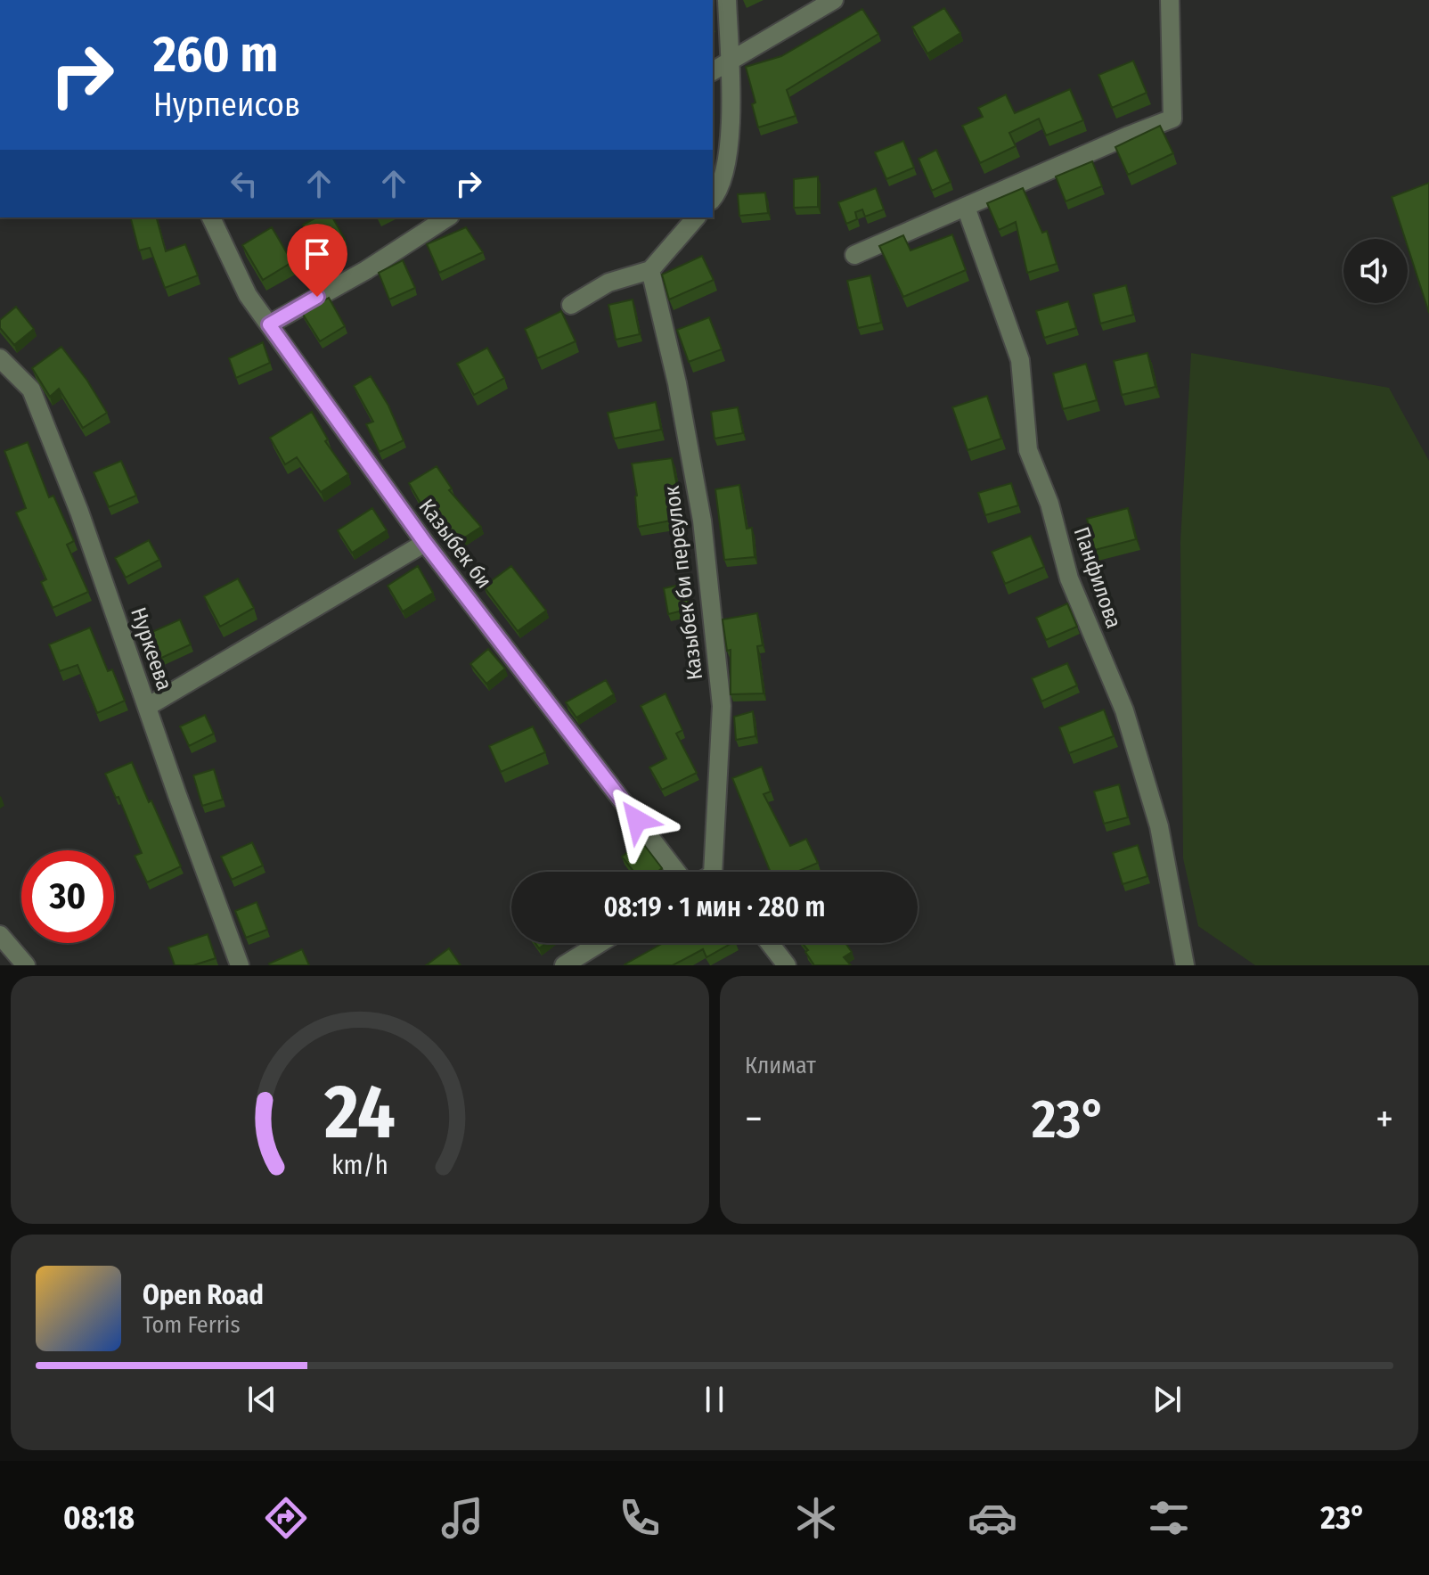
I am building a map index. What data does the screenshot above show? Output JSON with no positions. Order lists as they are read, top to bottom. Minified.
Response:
{"streets":{"street":["Казыбек би","Панфилова","Казыбек би переулок","Нуркеева"]},"page":{"turn":["260 m","Нурпеисов"],"limit":"30","trip":"08:19 · 1 мин · 280 m","tile":"Климат","heat":["−","23°","+"],"song":["Open Road","Tom Ferris"],"tabs":["08:18","23°"],"gauge":["24","km/h"]}}
